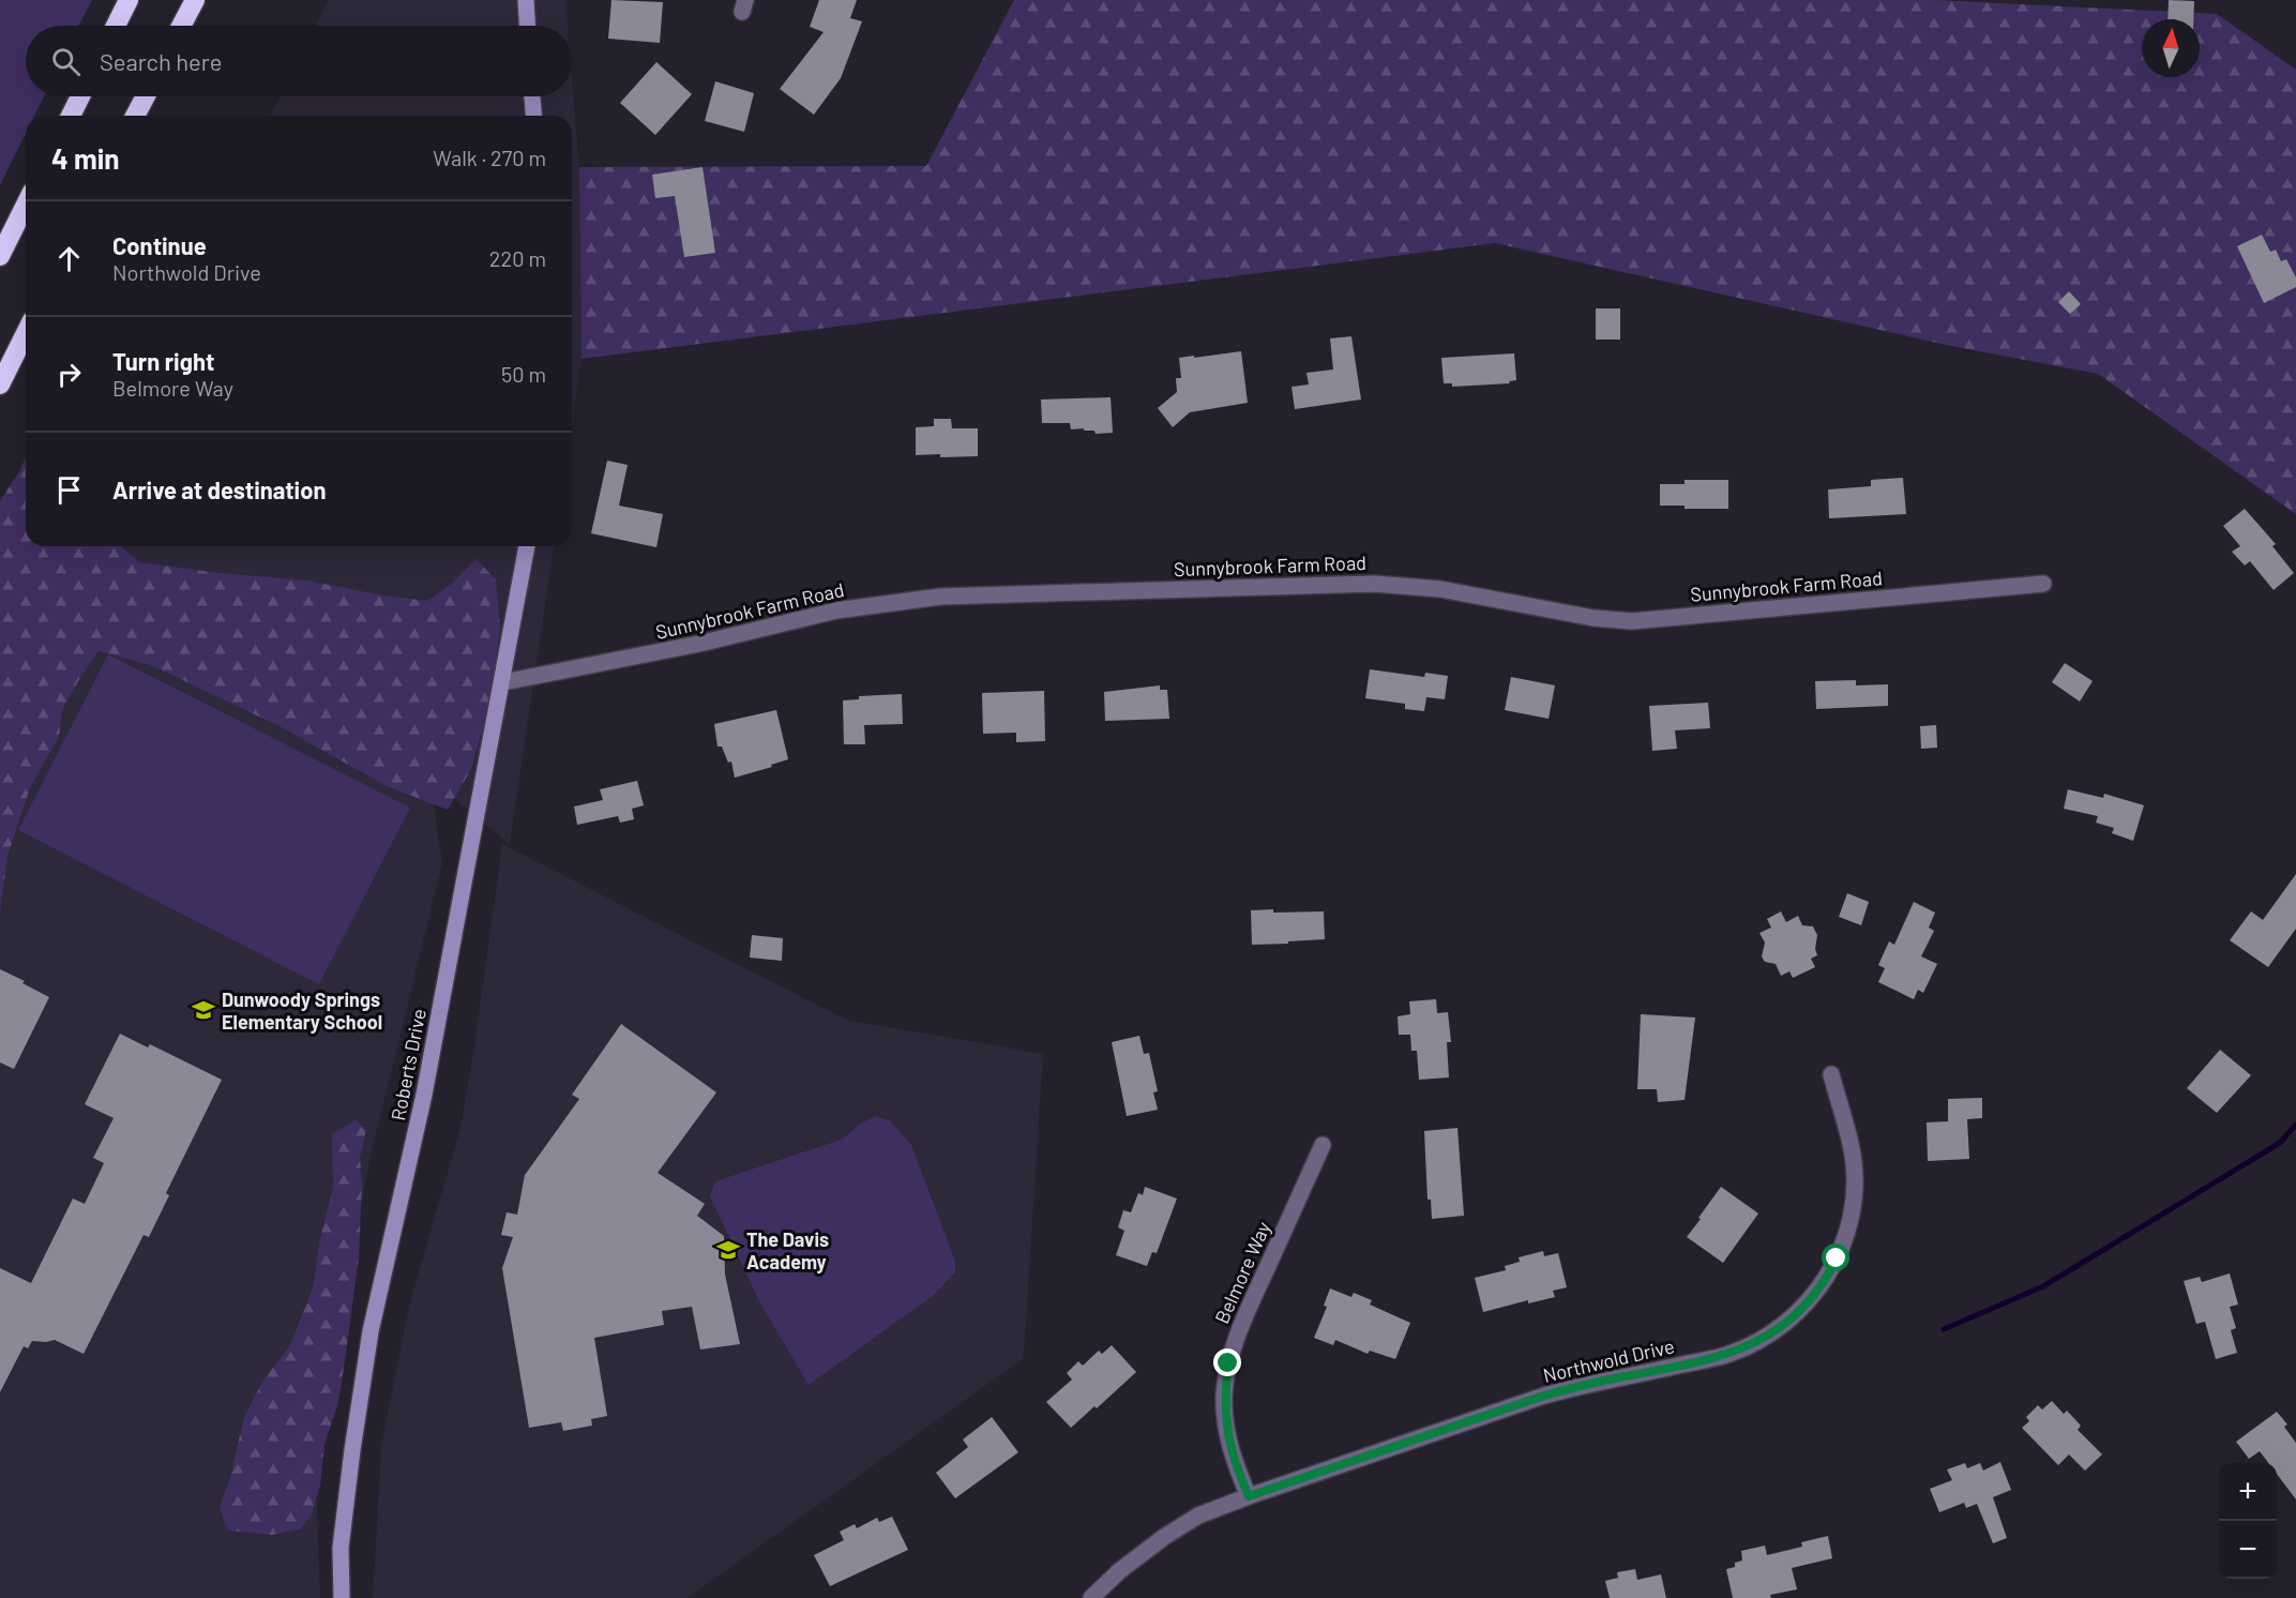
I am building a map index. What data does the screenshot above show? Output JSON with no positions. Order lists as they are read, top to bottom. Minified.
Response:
{"streets":{"street":["Sunnybrook Farm Road","Roberts Drive","Belmore Way","Northwold Drive"]},"crossings":[["Sunnybrook Farm Road","Roberts Drive"],["Belmore Way","Northwold Drive"]],"places":{"school or university":["Dunwoody Springs Elementary School","The Davis Academy"]},"north":"top","page":{"search":"Search here","heading":["4 min","Walk · 270 m"],"list":[["Continue","Northwold Drive","220 m"],["Turn right","Belmore Way","50 m"],"Arrive at destination"],"map_buttons":["+","−"]}}
